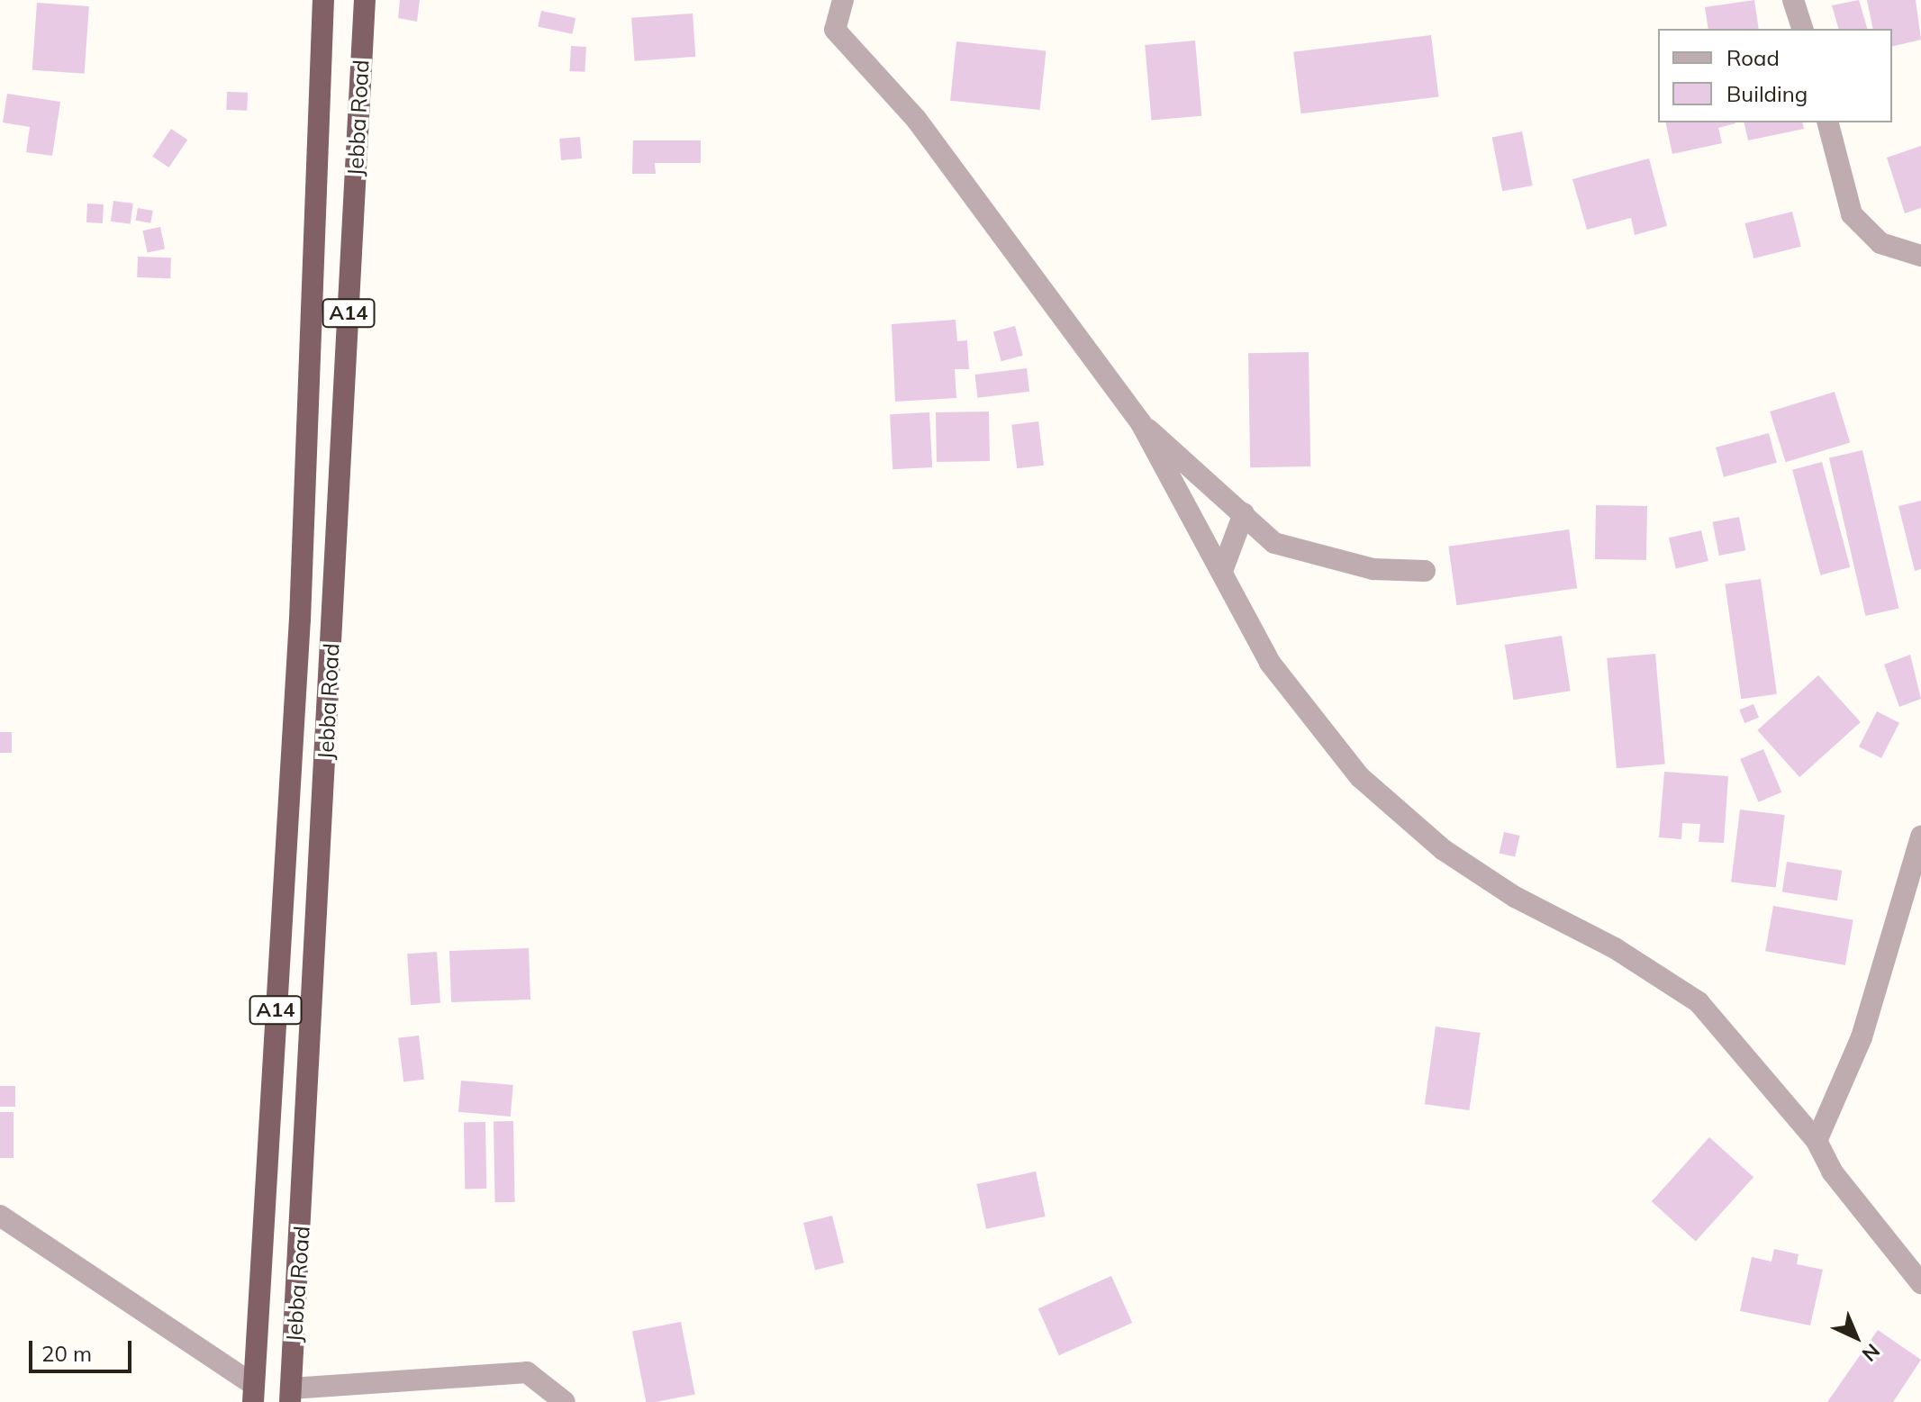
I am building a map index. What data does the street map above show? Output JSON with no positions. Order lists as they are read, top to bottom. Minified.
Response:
{"streets":{"highway":["Jebba Road","A14"]},"legend":["Road","Building"],"scale_bar":"20 m","north":"bottom right"}
